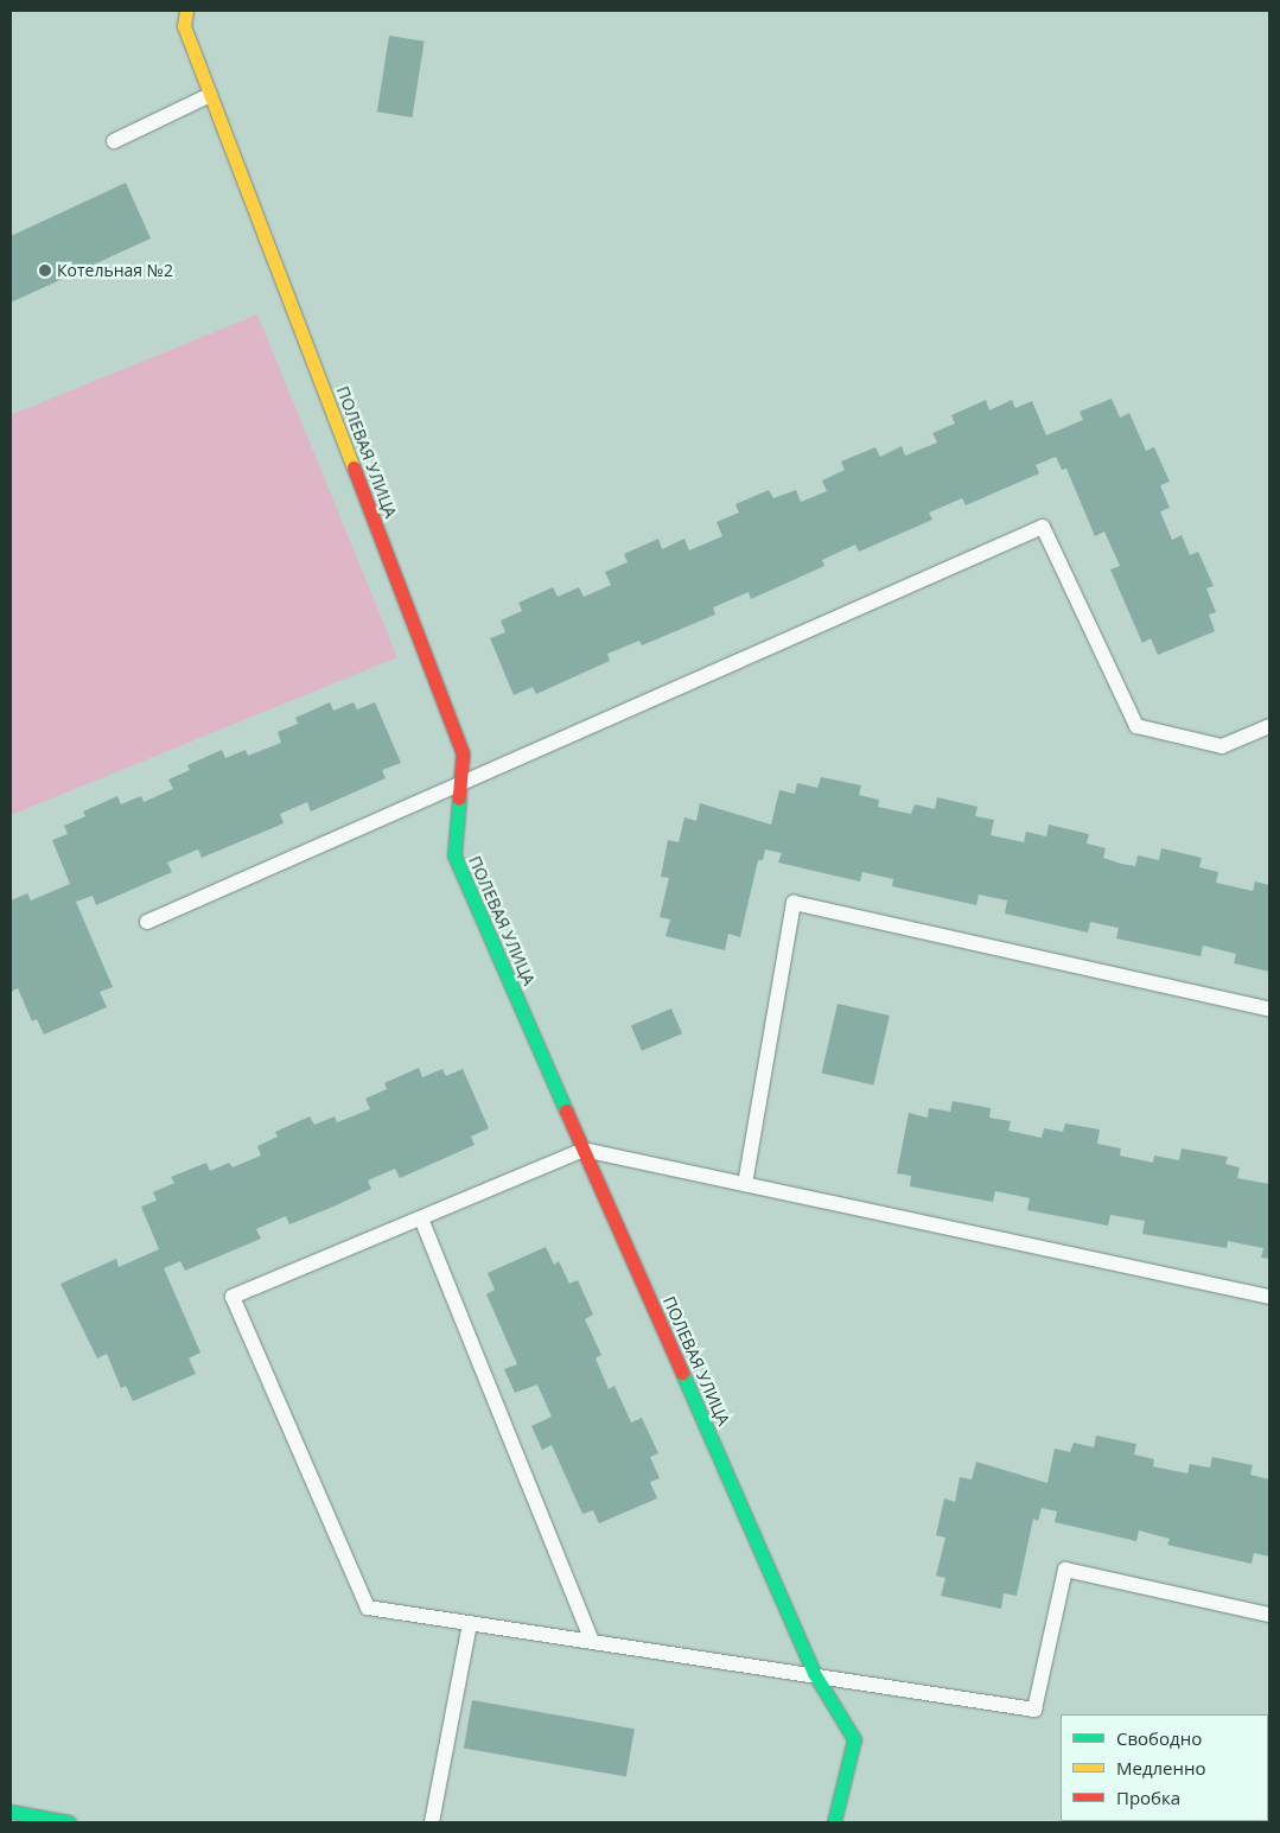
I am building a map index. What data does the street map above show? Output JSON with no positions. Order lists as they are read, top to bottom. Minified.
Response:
{"streets":{"street":["ПОЛЕВАЯ УЛИЦА"]},"places":["Котельная №2"],"legend":["Свободно","Медленно","Пробка"]}
